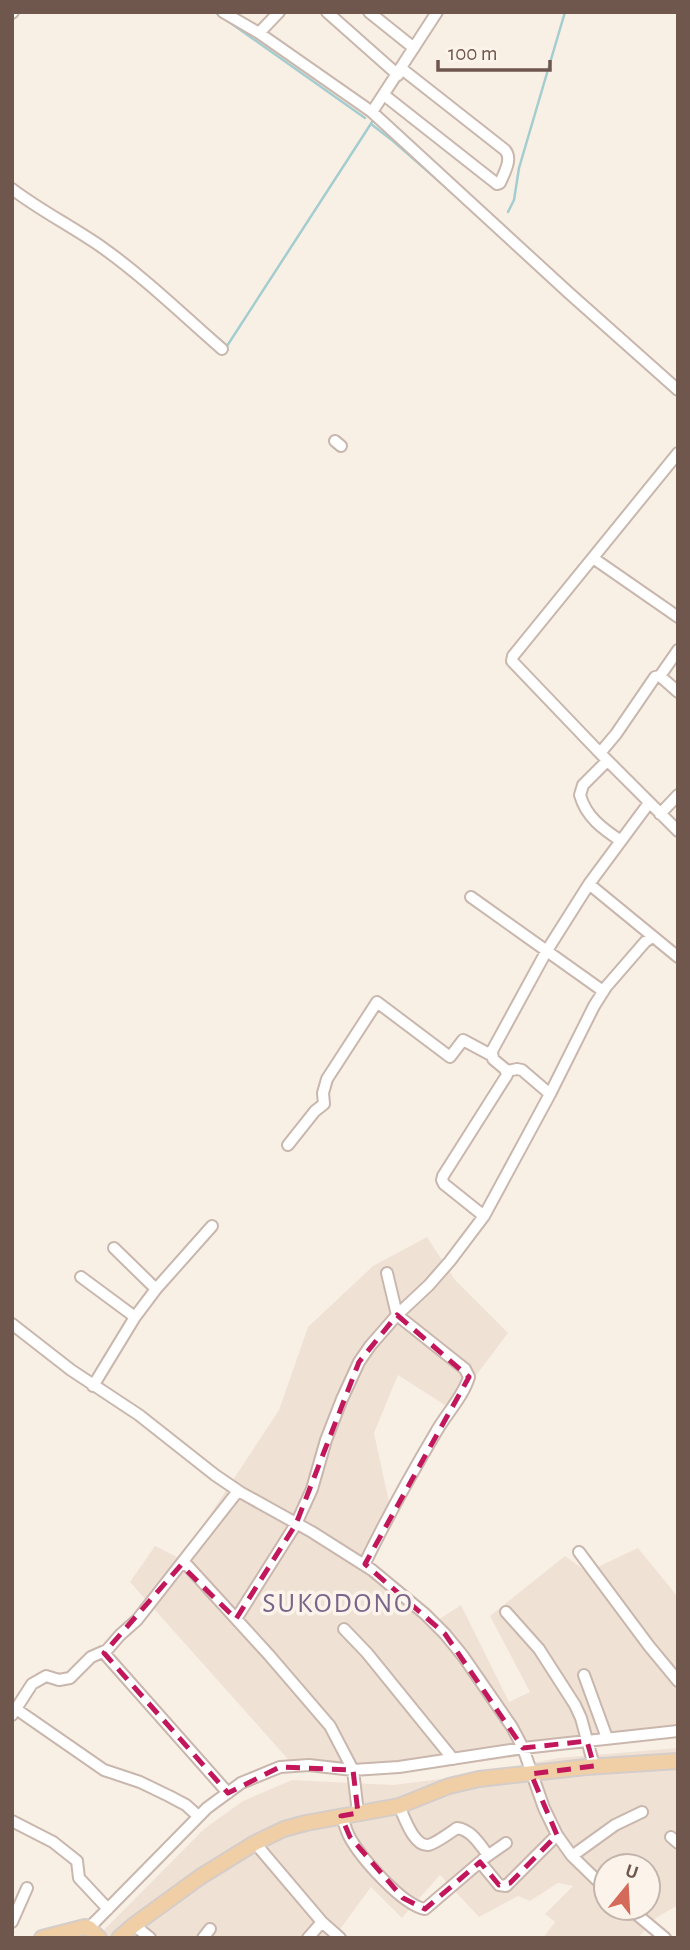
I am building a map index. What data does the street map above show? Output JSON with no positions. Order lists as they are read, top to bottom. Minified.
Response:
{"districts":["SUKODONO"],"scale_bar":"100 m","north":"top"}
